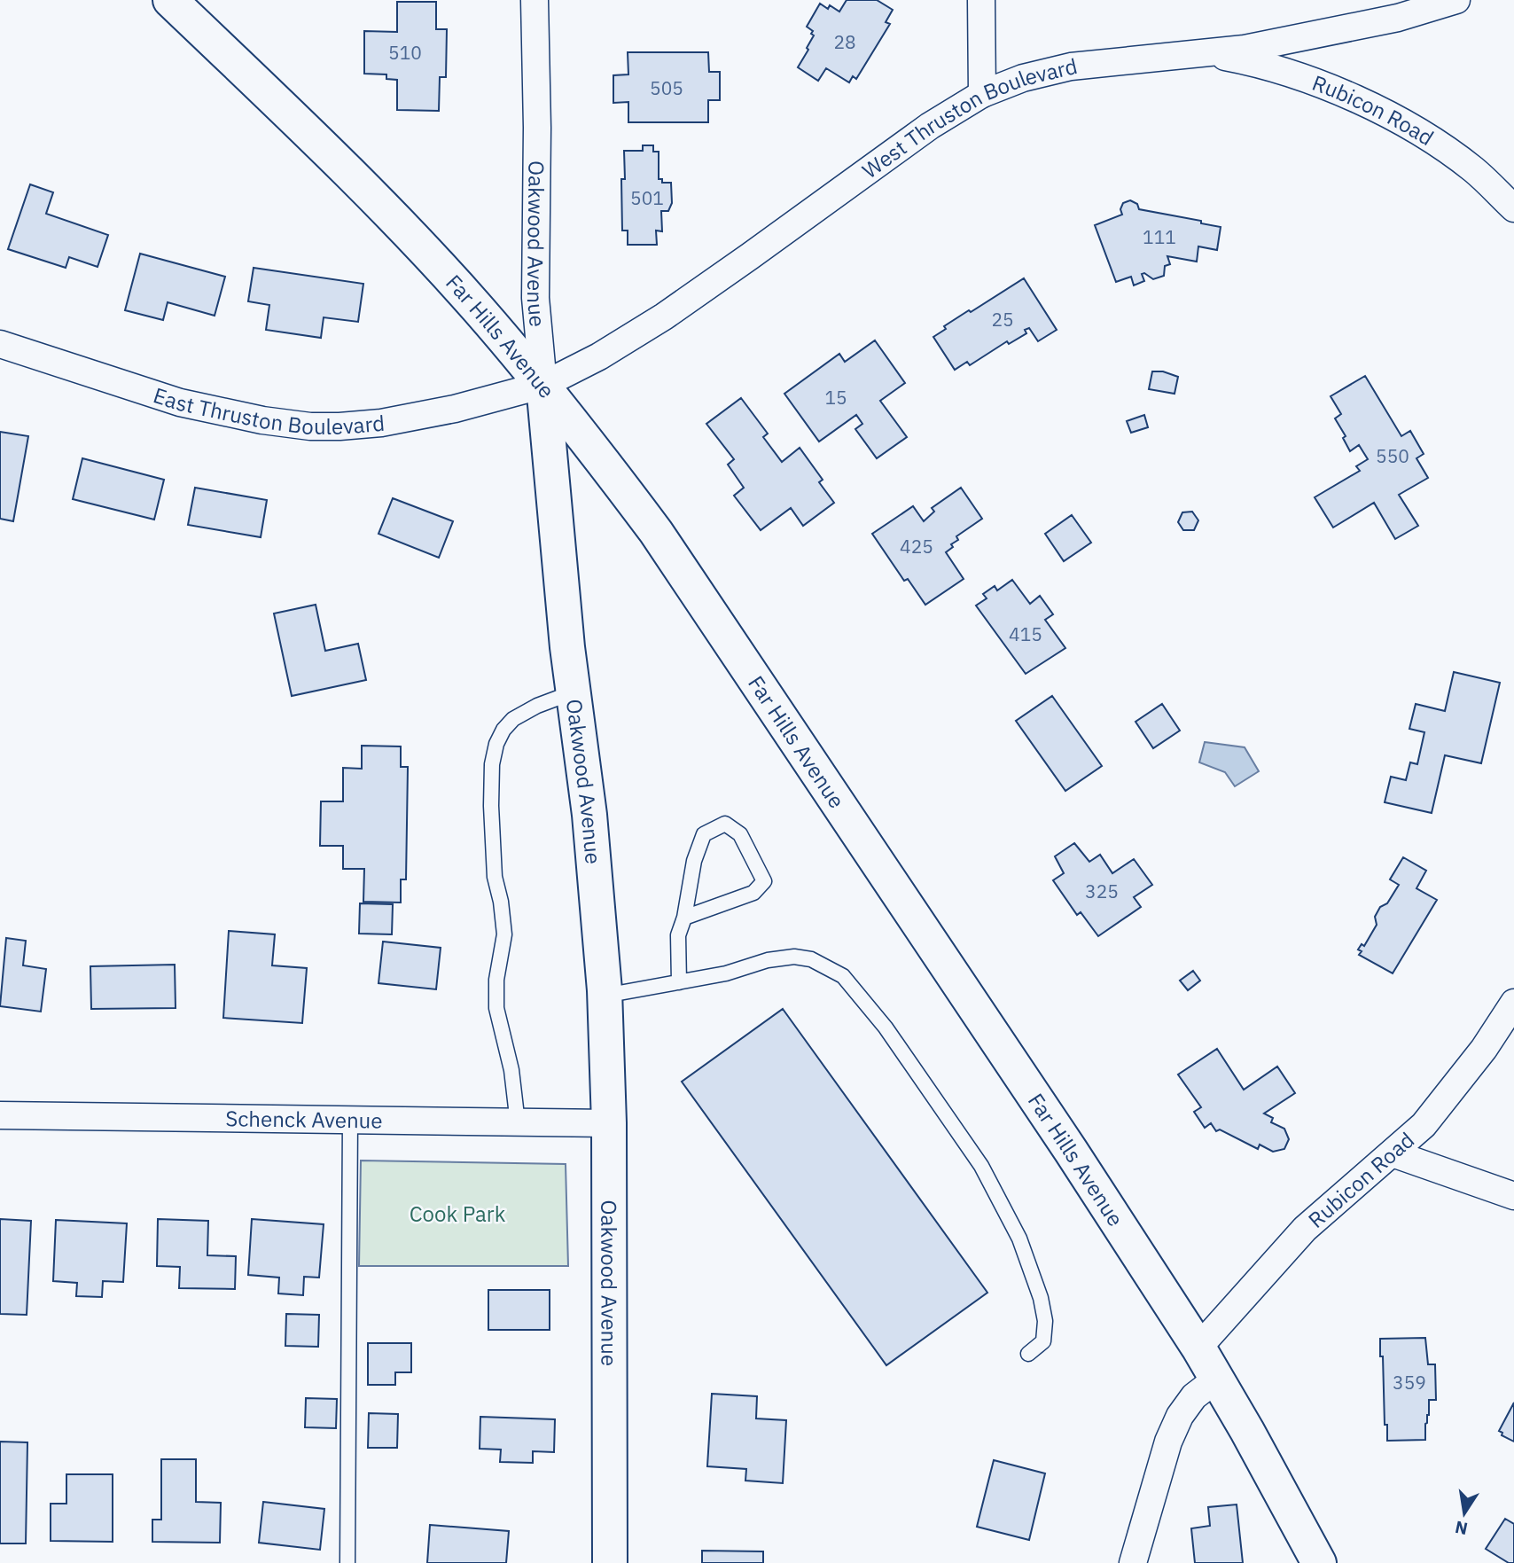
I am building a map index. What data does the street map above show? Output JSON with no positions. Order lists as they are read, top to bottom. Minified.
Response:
{"streets":{"main road":["Oakwood Avenue","Far Hills Avenue"],"street":["Rubicon Road","West Thruston Boulevard","East Thruston Boulevard","Schenck Avenue"]},"crossings":[["Rubicon Road","West Thruston Boulevard"],["Rubicon Road","Far Hills Avenue"],["West Thruston Boulevard","Oakwood Avenue"],["West Thruston Boulevard","Far Hills Avenue"],["West Thruston Boulevard","East Thruston Boulevard"],["Oakwood Avenue","Far Hills Avenue"],["Oakwood Avenue","East Thruston Boulevard"],["Oakwood Avenue","Schenck Avenue"],["Far Hills Avenue","East Thruston Boulevard"]],"parks":["Cook Park"],"house_numbers":["28","510","505","501","111","25","15","550","425","415","325","359"],"north":"bottom"}
